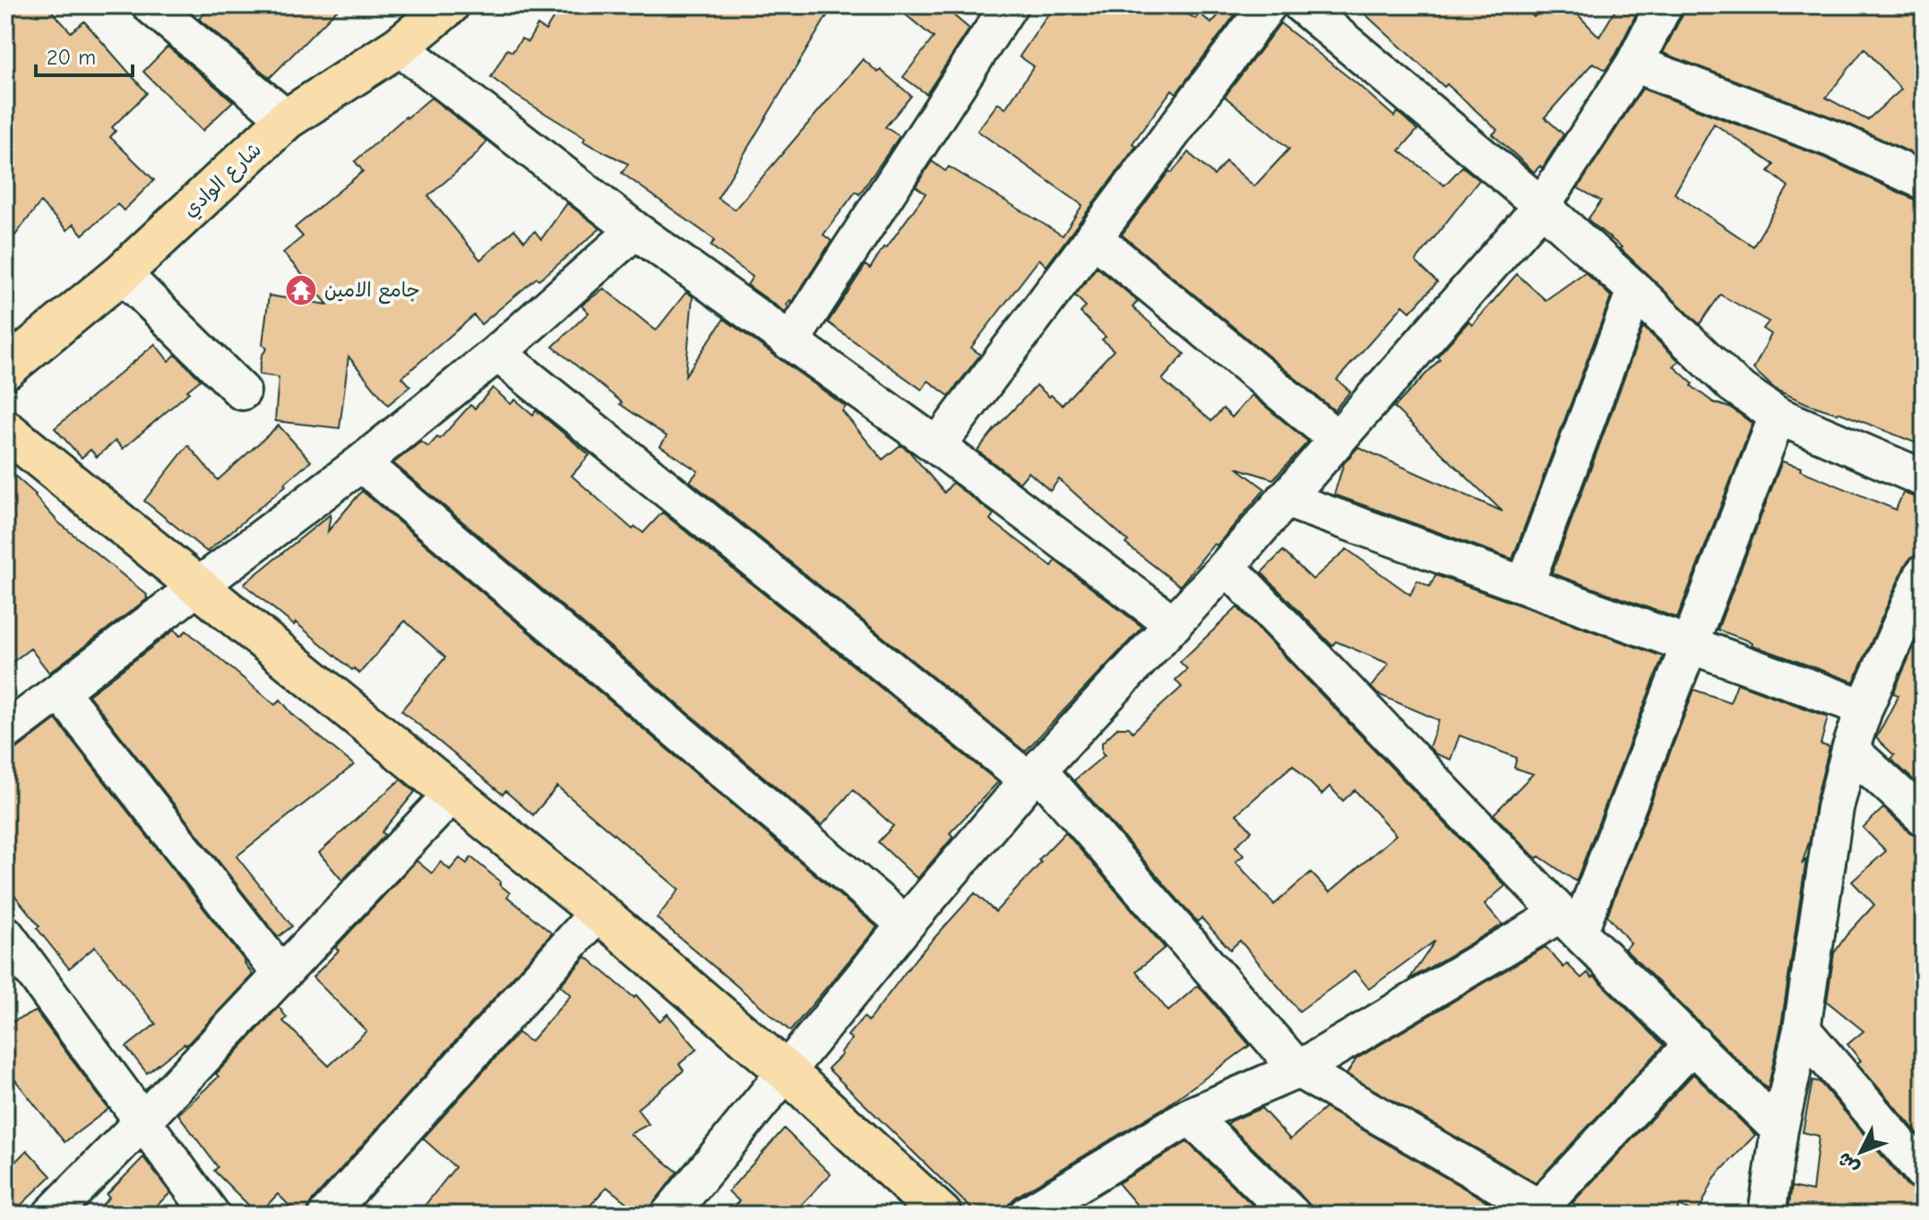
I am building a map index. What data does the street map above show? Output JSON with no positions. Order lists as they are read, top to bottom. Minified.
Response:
{"streets":{"main road":["شارع الوادي"]},"places":{"temple":["جامع الامين"]},"scale_bar":"20 m","north":"bottom left"}
